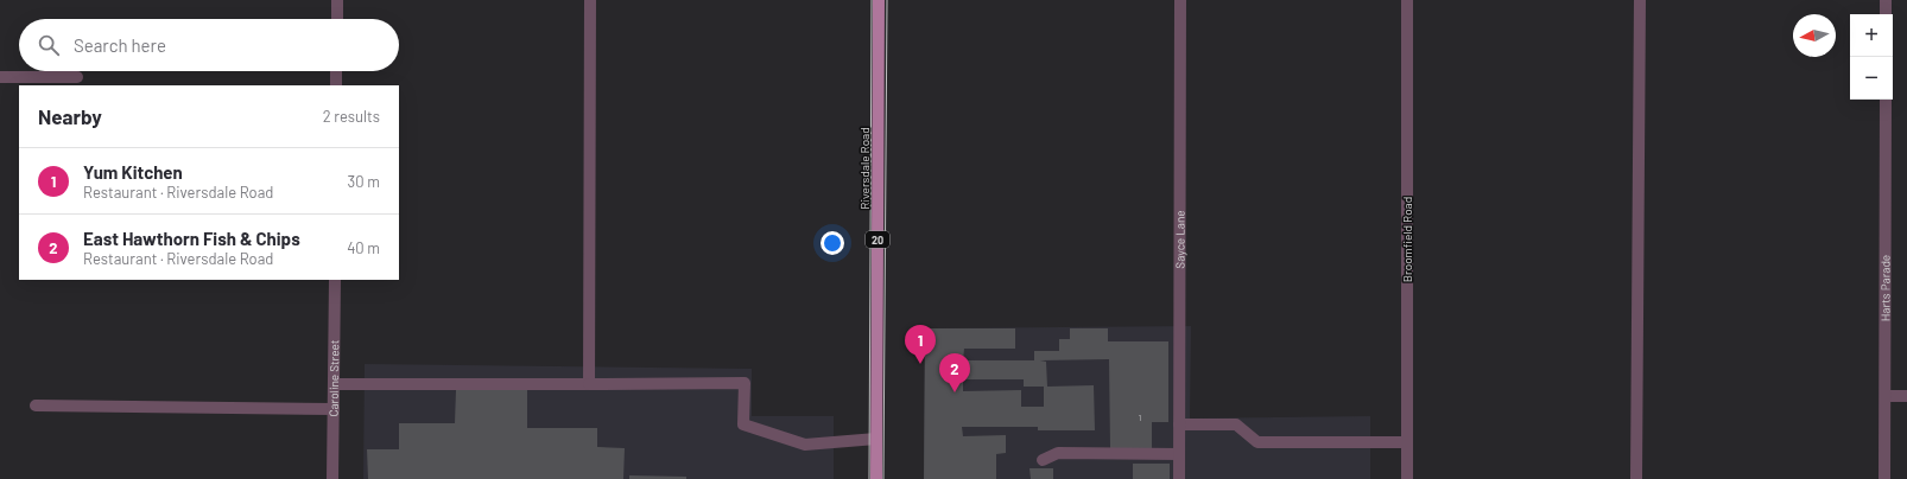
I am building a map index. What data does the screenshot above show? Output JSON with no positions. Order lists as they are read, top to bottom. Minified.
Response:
{"streets":{"main road":["Riversdale Road","20"],"street":["Sayce Lane","Broomfield Road","Harts Parade","Caroline Street"]},"house_numbers":["1"],"north":"left","page":{"map_buttons":["+","−"],"search":"Search here","heading":["Nearby","2 results"],"list":[{"mark":"1","name":"Yum Kitchen","note":"Restaurant · Riversdale Road","value":"30 m"},{"mark":"2","name":"East Hawthorn Fish & Chips","note":"Restaurant · Riversdale Road","value":"40 m"}],"pins":["1","2"]}}
